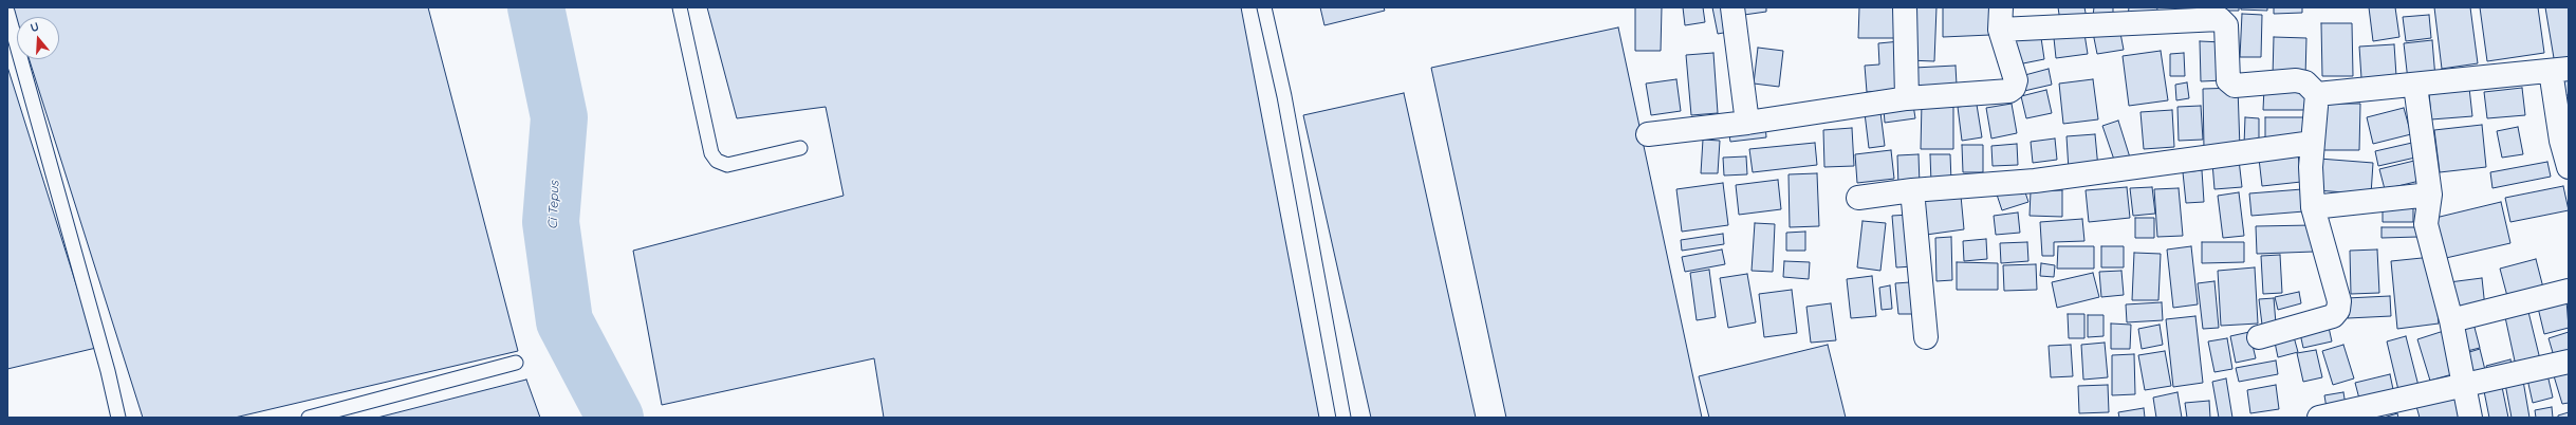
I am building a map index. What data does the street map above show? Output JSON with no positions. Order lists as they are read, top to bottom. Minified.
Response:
{"water":["Ci Tepus"],"north":"top"}
